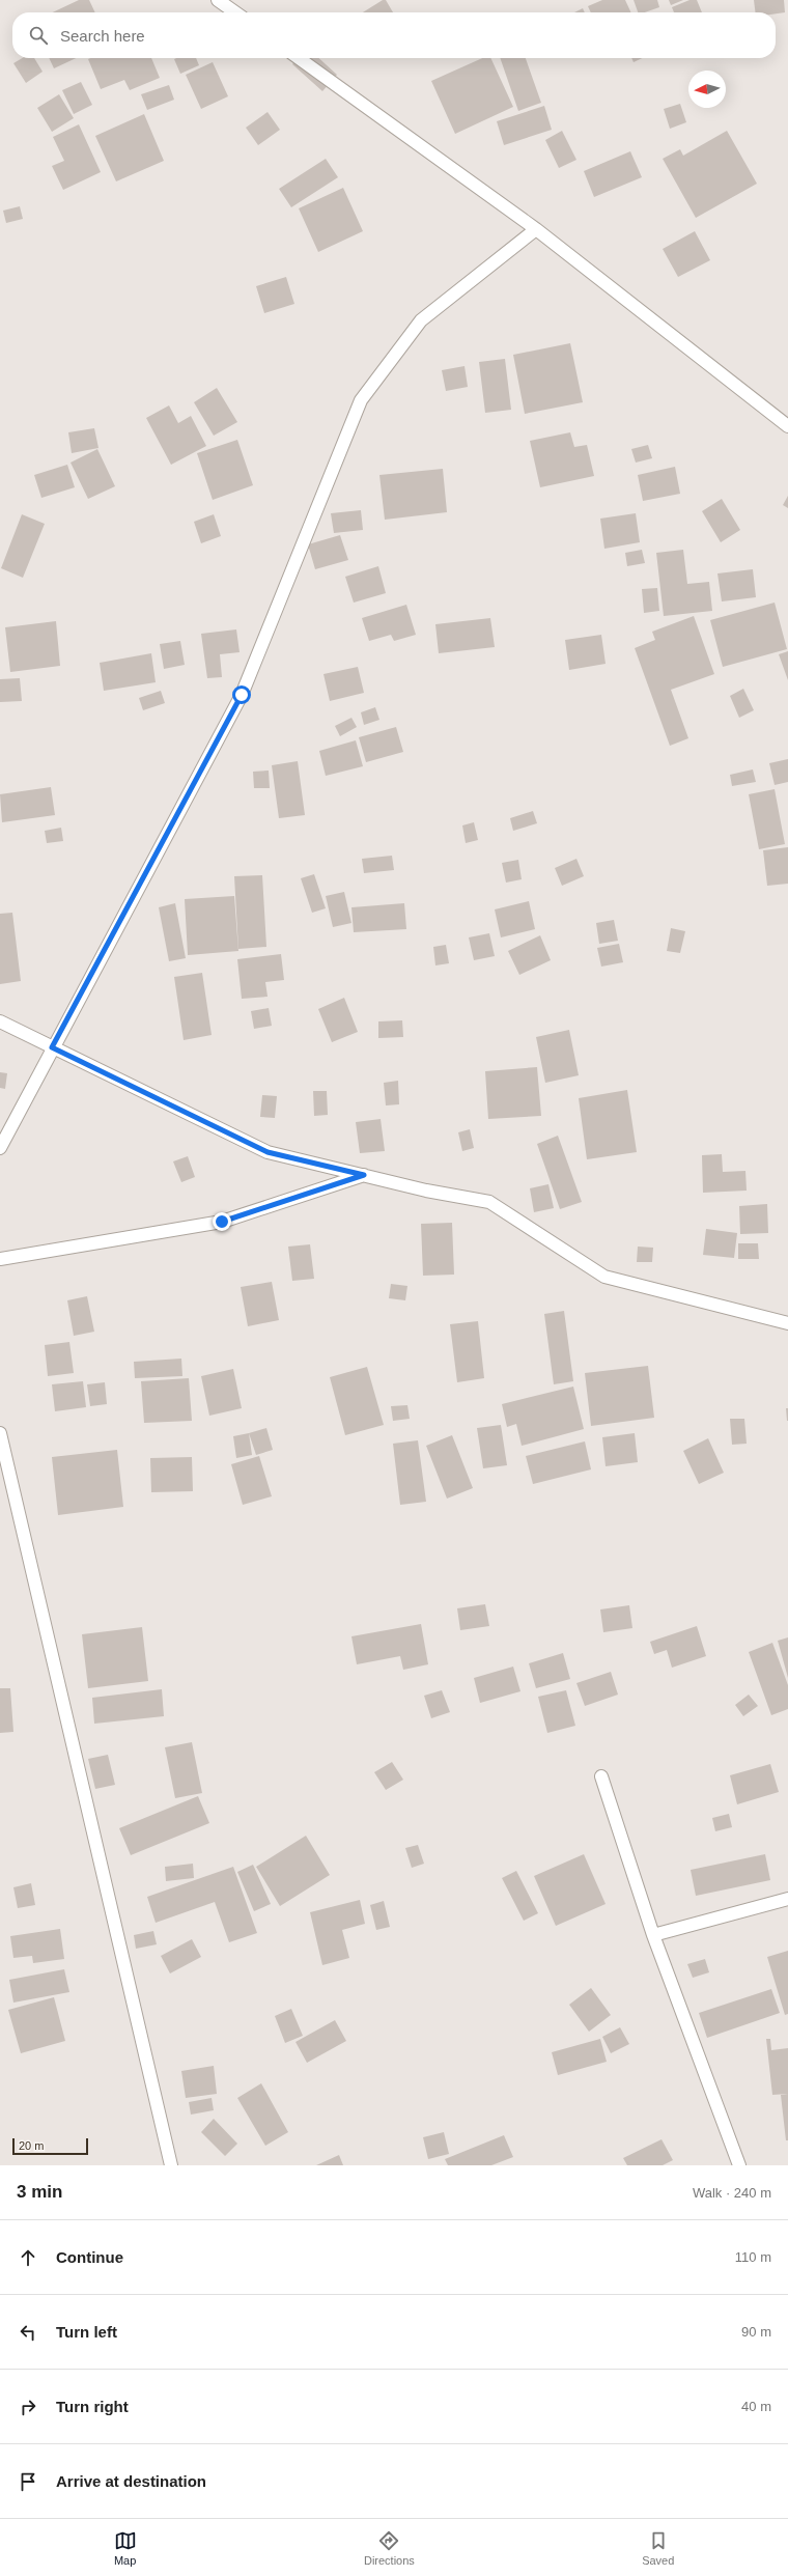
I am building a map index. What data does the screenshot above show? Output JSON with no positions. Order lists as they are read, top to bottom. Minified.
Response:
{"scale_bar":"20 m","north":"left","page":{"search":"Search here","scale":"20 m","heading":["3 min","Walk · 240 m"],"list":[["Continue","110 m"],["Turn left","90 m"],["Turn right","40 m"],"Arrive at destination"],"nav":["Map","Directions","Saved"]}}
